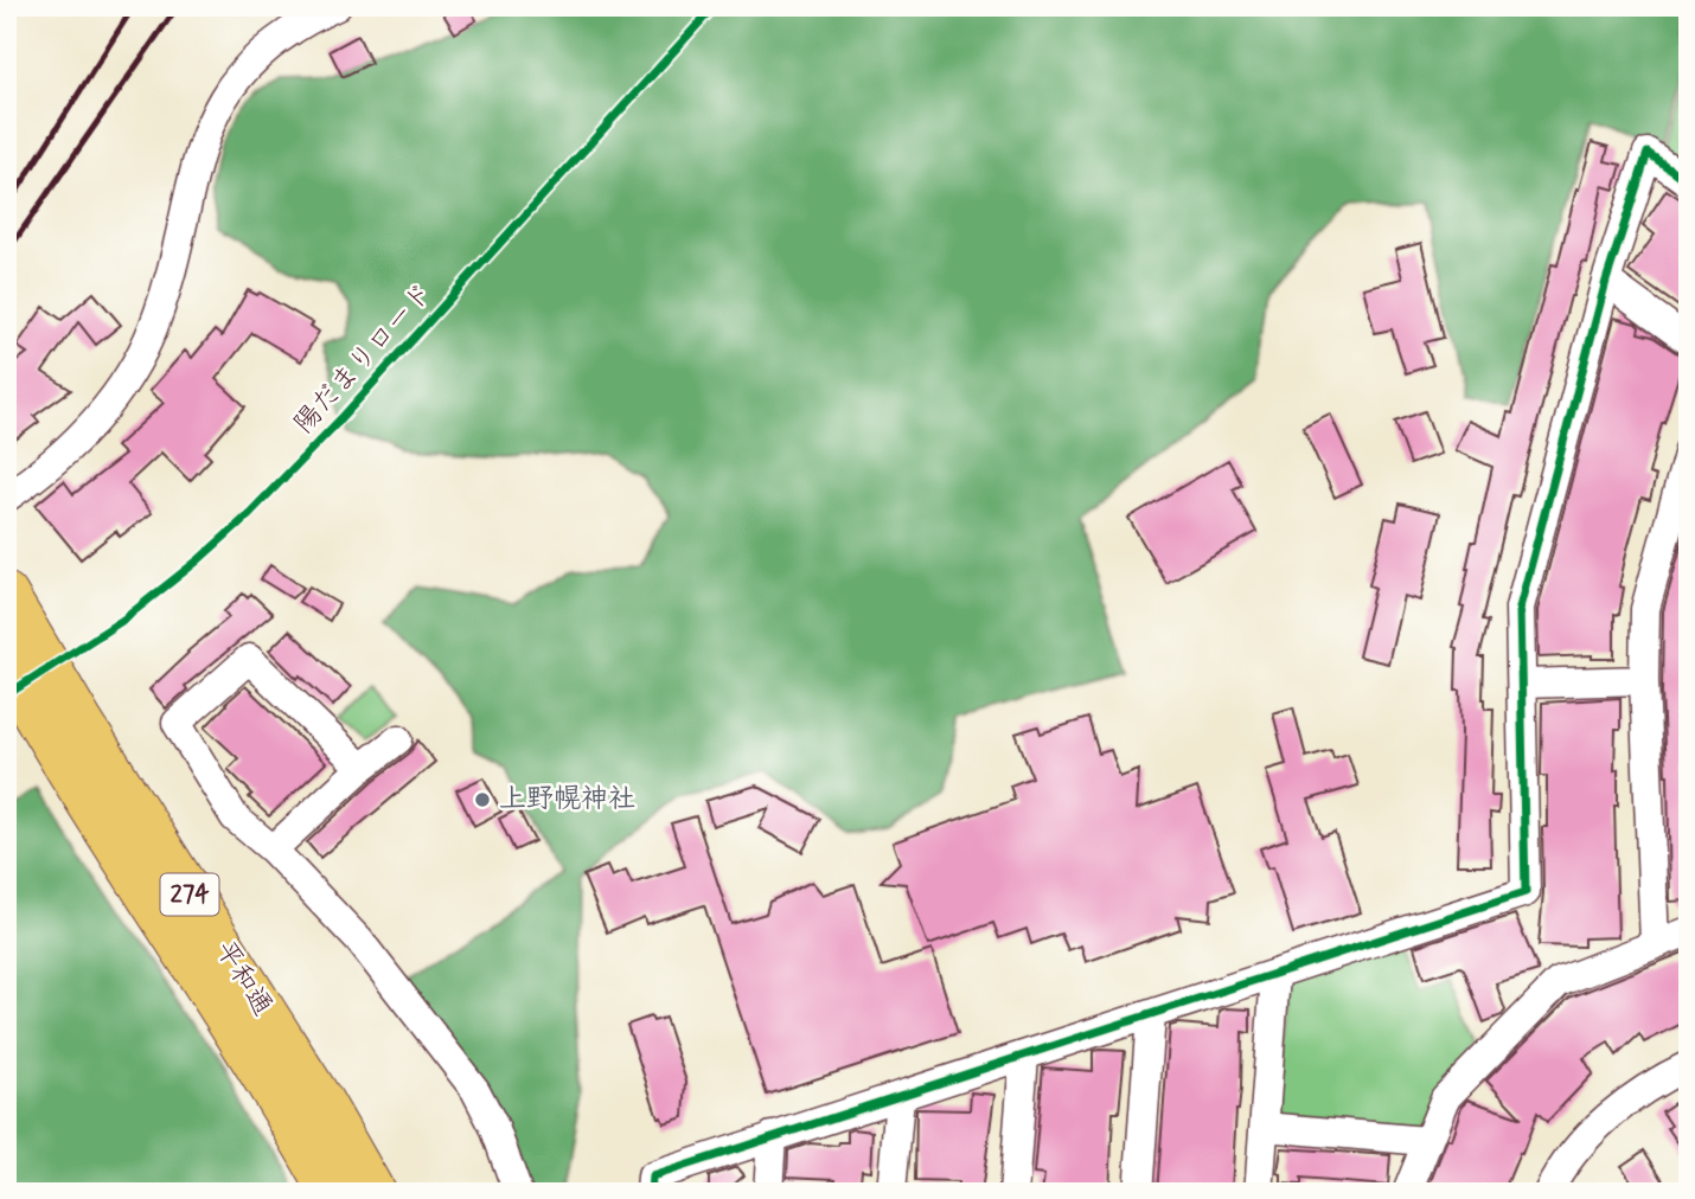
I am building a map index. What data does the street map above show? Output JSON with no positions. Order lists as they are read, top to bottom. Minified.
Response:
{"streets":{"highway":["274","平和通"],"cycle path":["陽だまりロード"]},"places":["上野幌神社"]}
